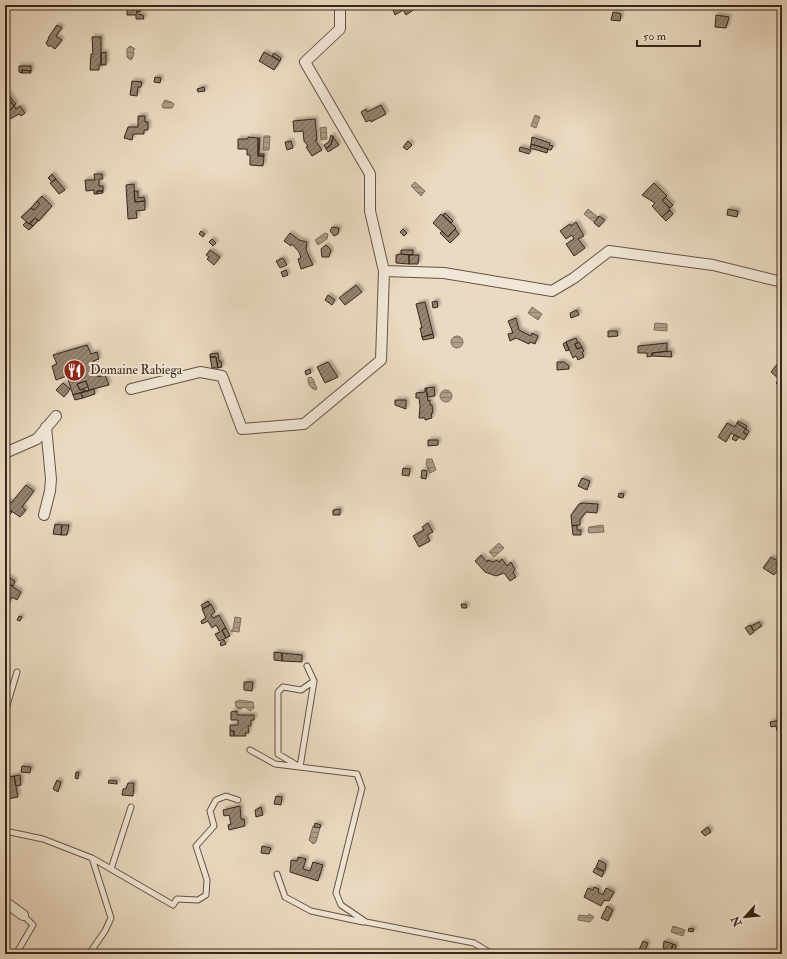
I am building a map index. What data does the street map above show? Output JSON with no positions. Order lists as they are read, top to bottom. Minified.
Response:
{"places":{"restaurant":["Domaine Rabiega"]},"scale_bar":"50 m","north":"bottom left"}
